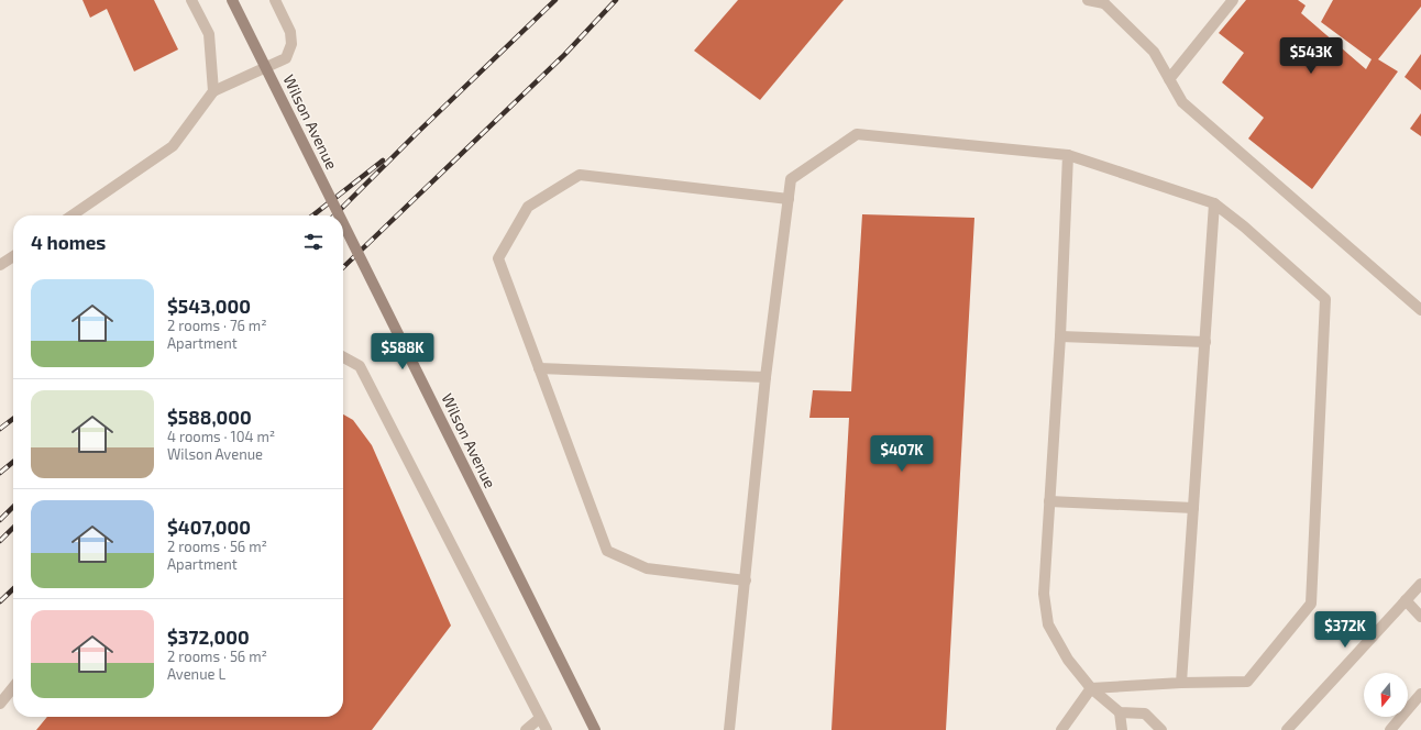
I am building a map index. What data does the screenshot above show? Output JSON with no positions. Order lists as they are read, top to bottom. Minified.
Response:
{"streets":{"main road":["Wilson Avenue"]},"north":"bottom","page":{"price":["$543K","$588K","$407K","$372K"],"heading":"4 homes","list":[{"name":"$543,000","note":"2 rooms · 76 m² · Apartment"},{"name":"$588,000","note":"4 rooms · 104 m² · Wilson Avenue"},{"name":"$407,000","note":"2 rooms · 56 m² · Apartment"},{"name":"$372,000","note":"2 rooms · 56 m² · Avenue L"}]}}
